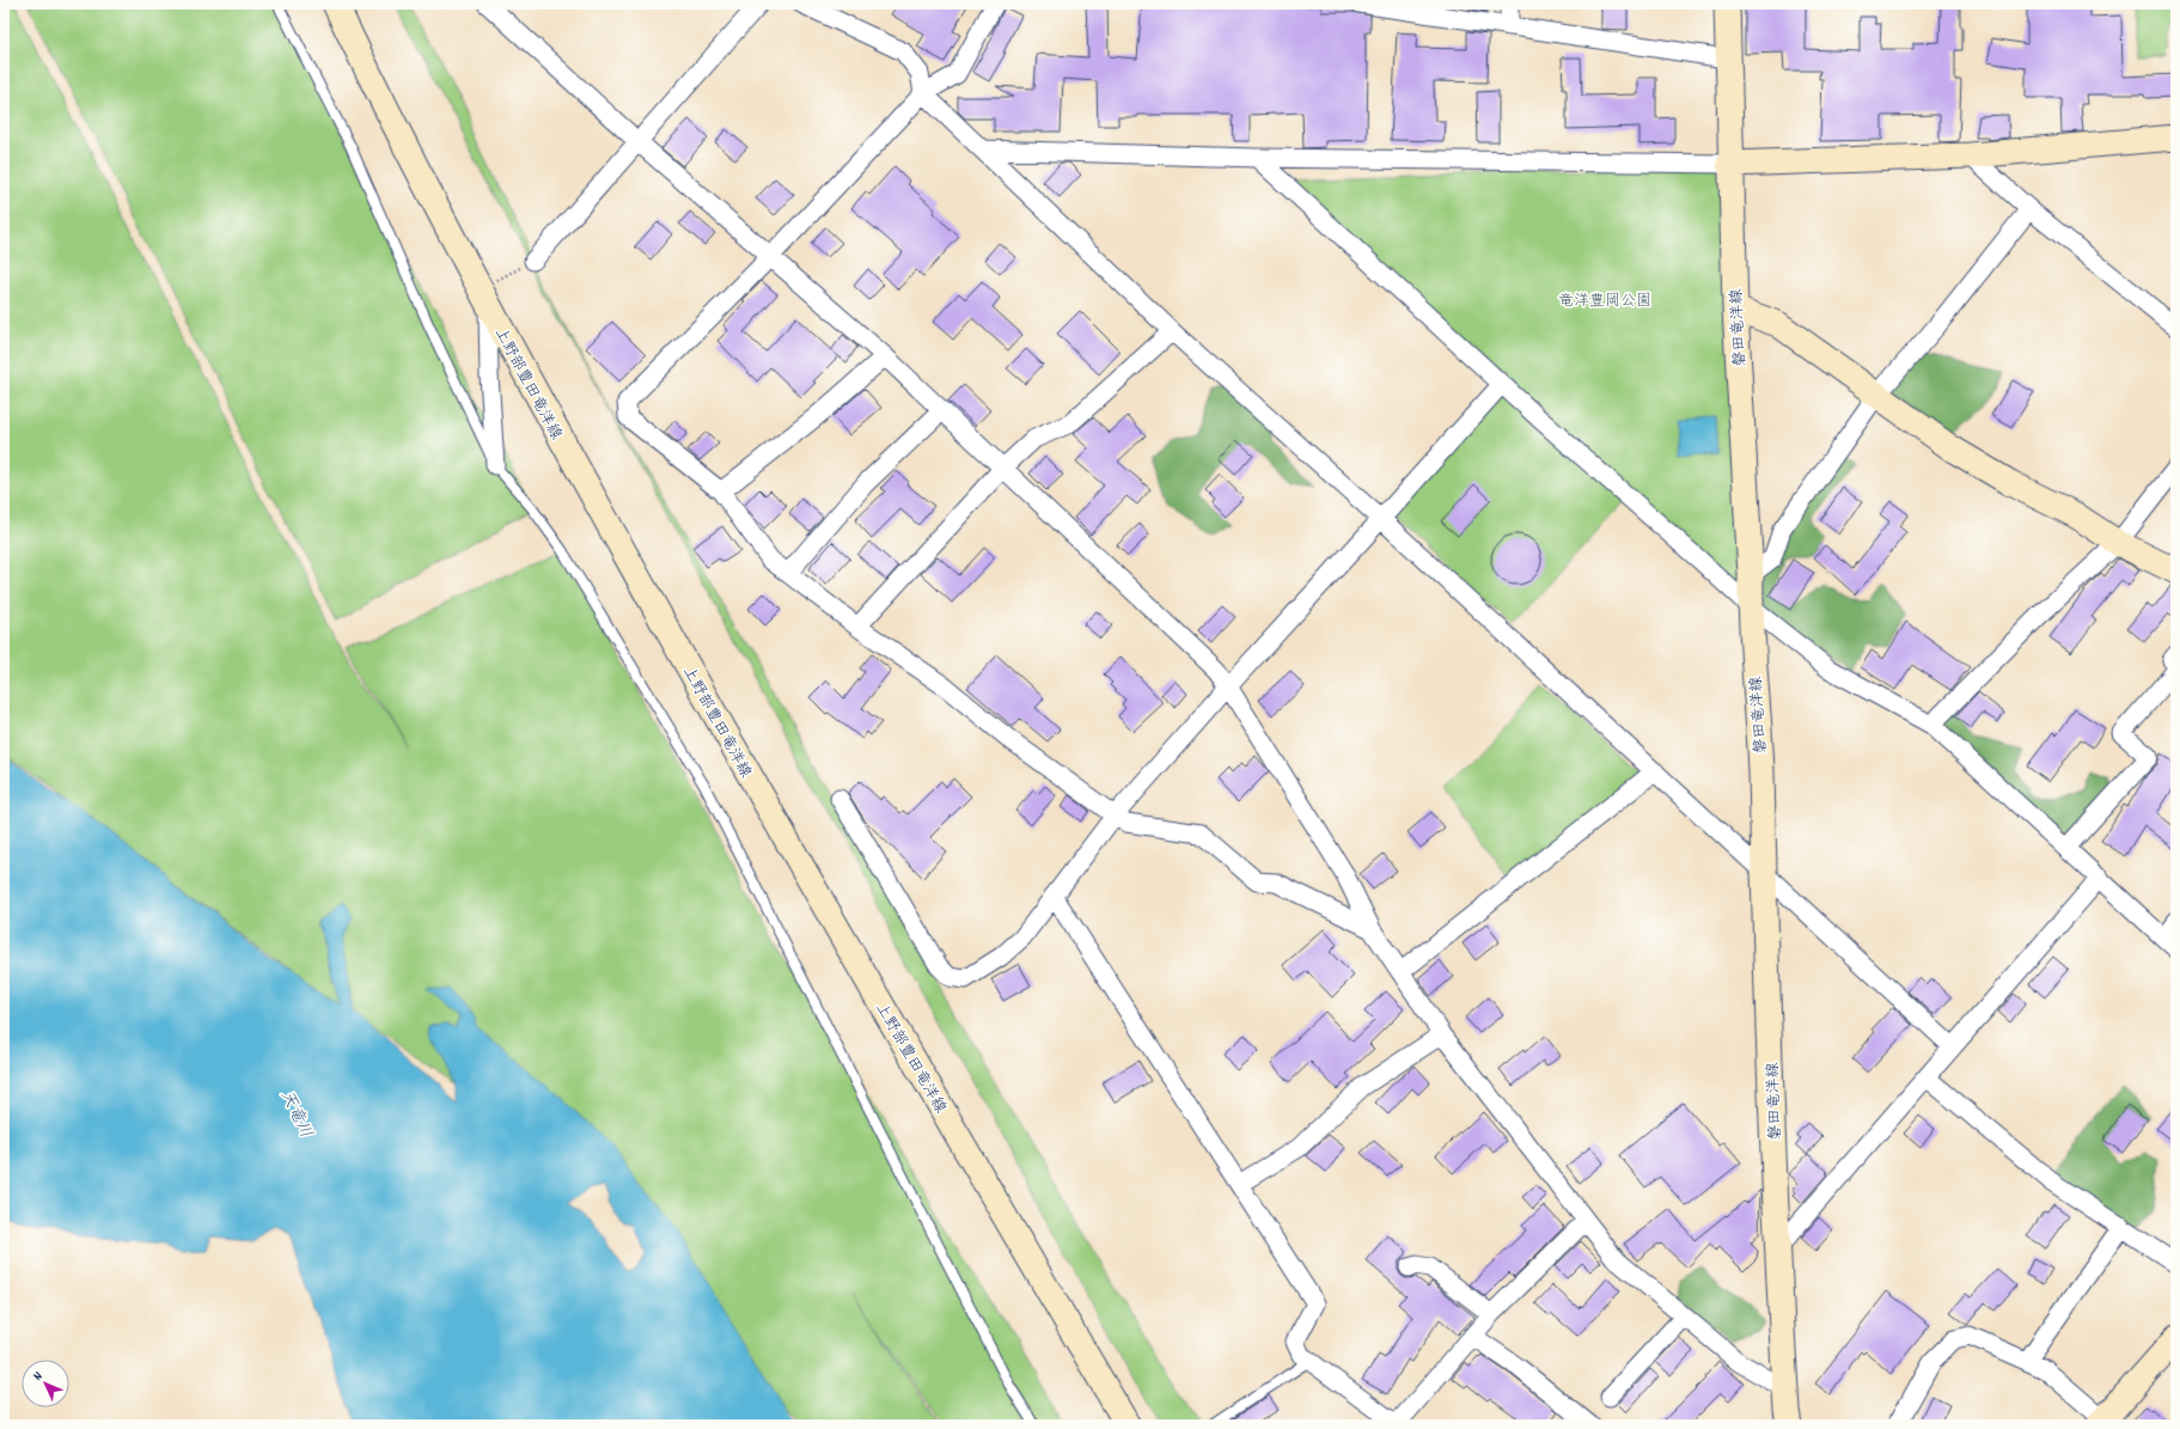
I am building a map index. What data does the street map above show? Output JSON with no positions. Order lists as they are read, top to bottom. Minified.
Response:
{"streets":{"main road":["磐田竜洋線","上野部豊田竜洋線"]},"water":["天竜川"],"parks":["竜洋豊岡公園"],"north":"top left"}
